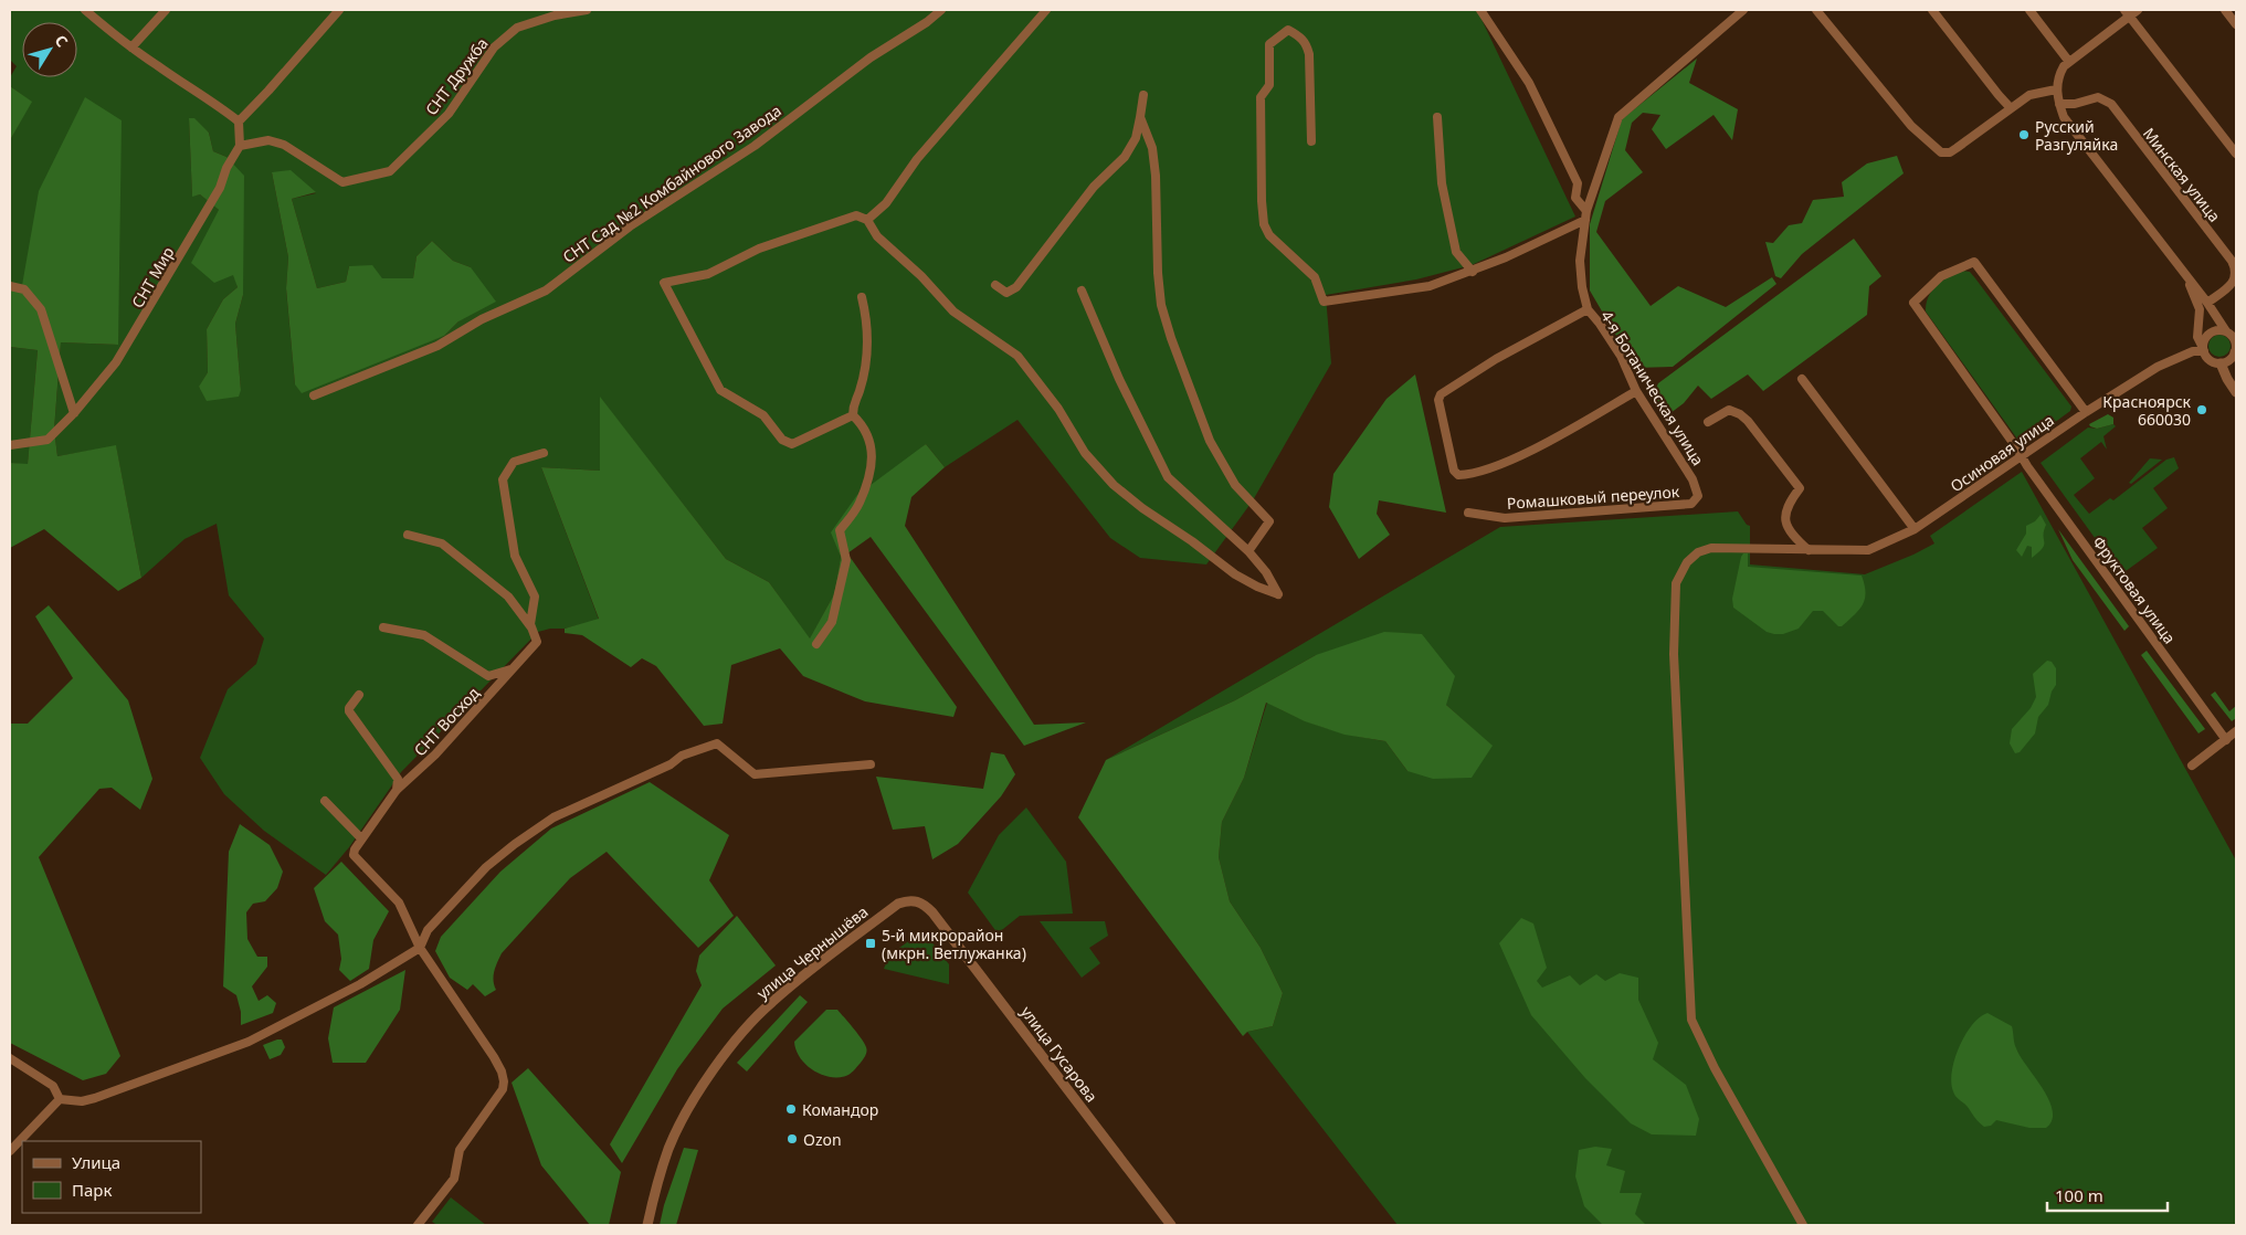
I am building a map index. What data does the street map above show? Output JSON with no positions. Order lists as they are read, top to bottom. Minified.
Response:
{"streets":{"street":["СНТ Дружба","Минская улица","СНТ Сад №2 Комбайнового Завода","СНТ Мир","4-я Ботаническая улица","Осиновая улица","Ромашковый переулок","Фруктовая улица","СНТ Восход","улица Чернышёва","улица Гусарова"]},"crossings":[["СНТ Дружба","СНТ Мир"],["4-я Ботаническая улица","Ромашковый переулок"],["Осиновая улица","Фруктовая улица"],["улица Чернышёва","улица Гусарова"]],"places":{"other":["Русский Разгуляйка","Красноярск 660030","Командор","Ozon"],"transit":["5-й микрорайон (мкрн. Ветлужанка)"]},"legend":["Улица","Парк"],"scale_bar":"100 m","north":"top right"}
